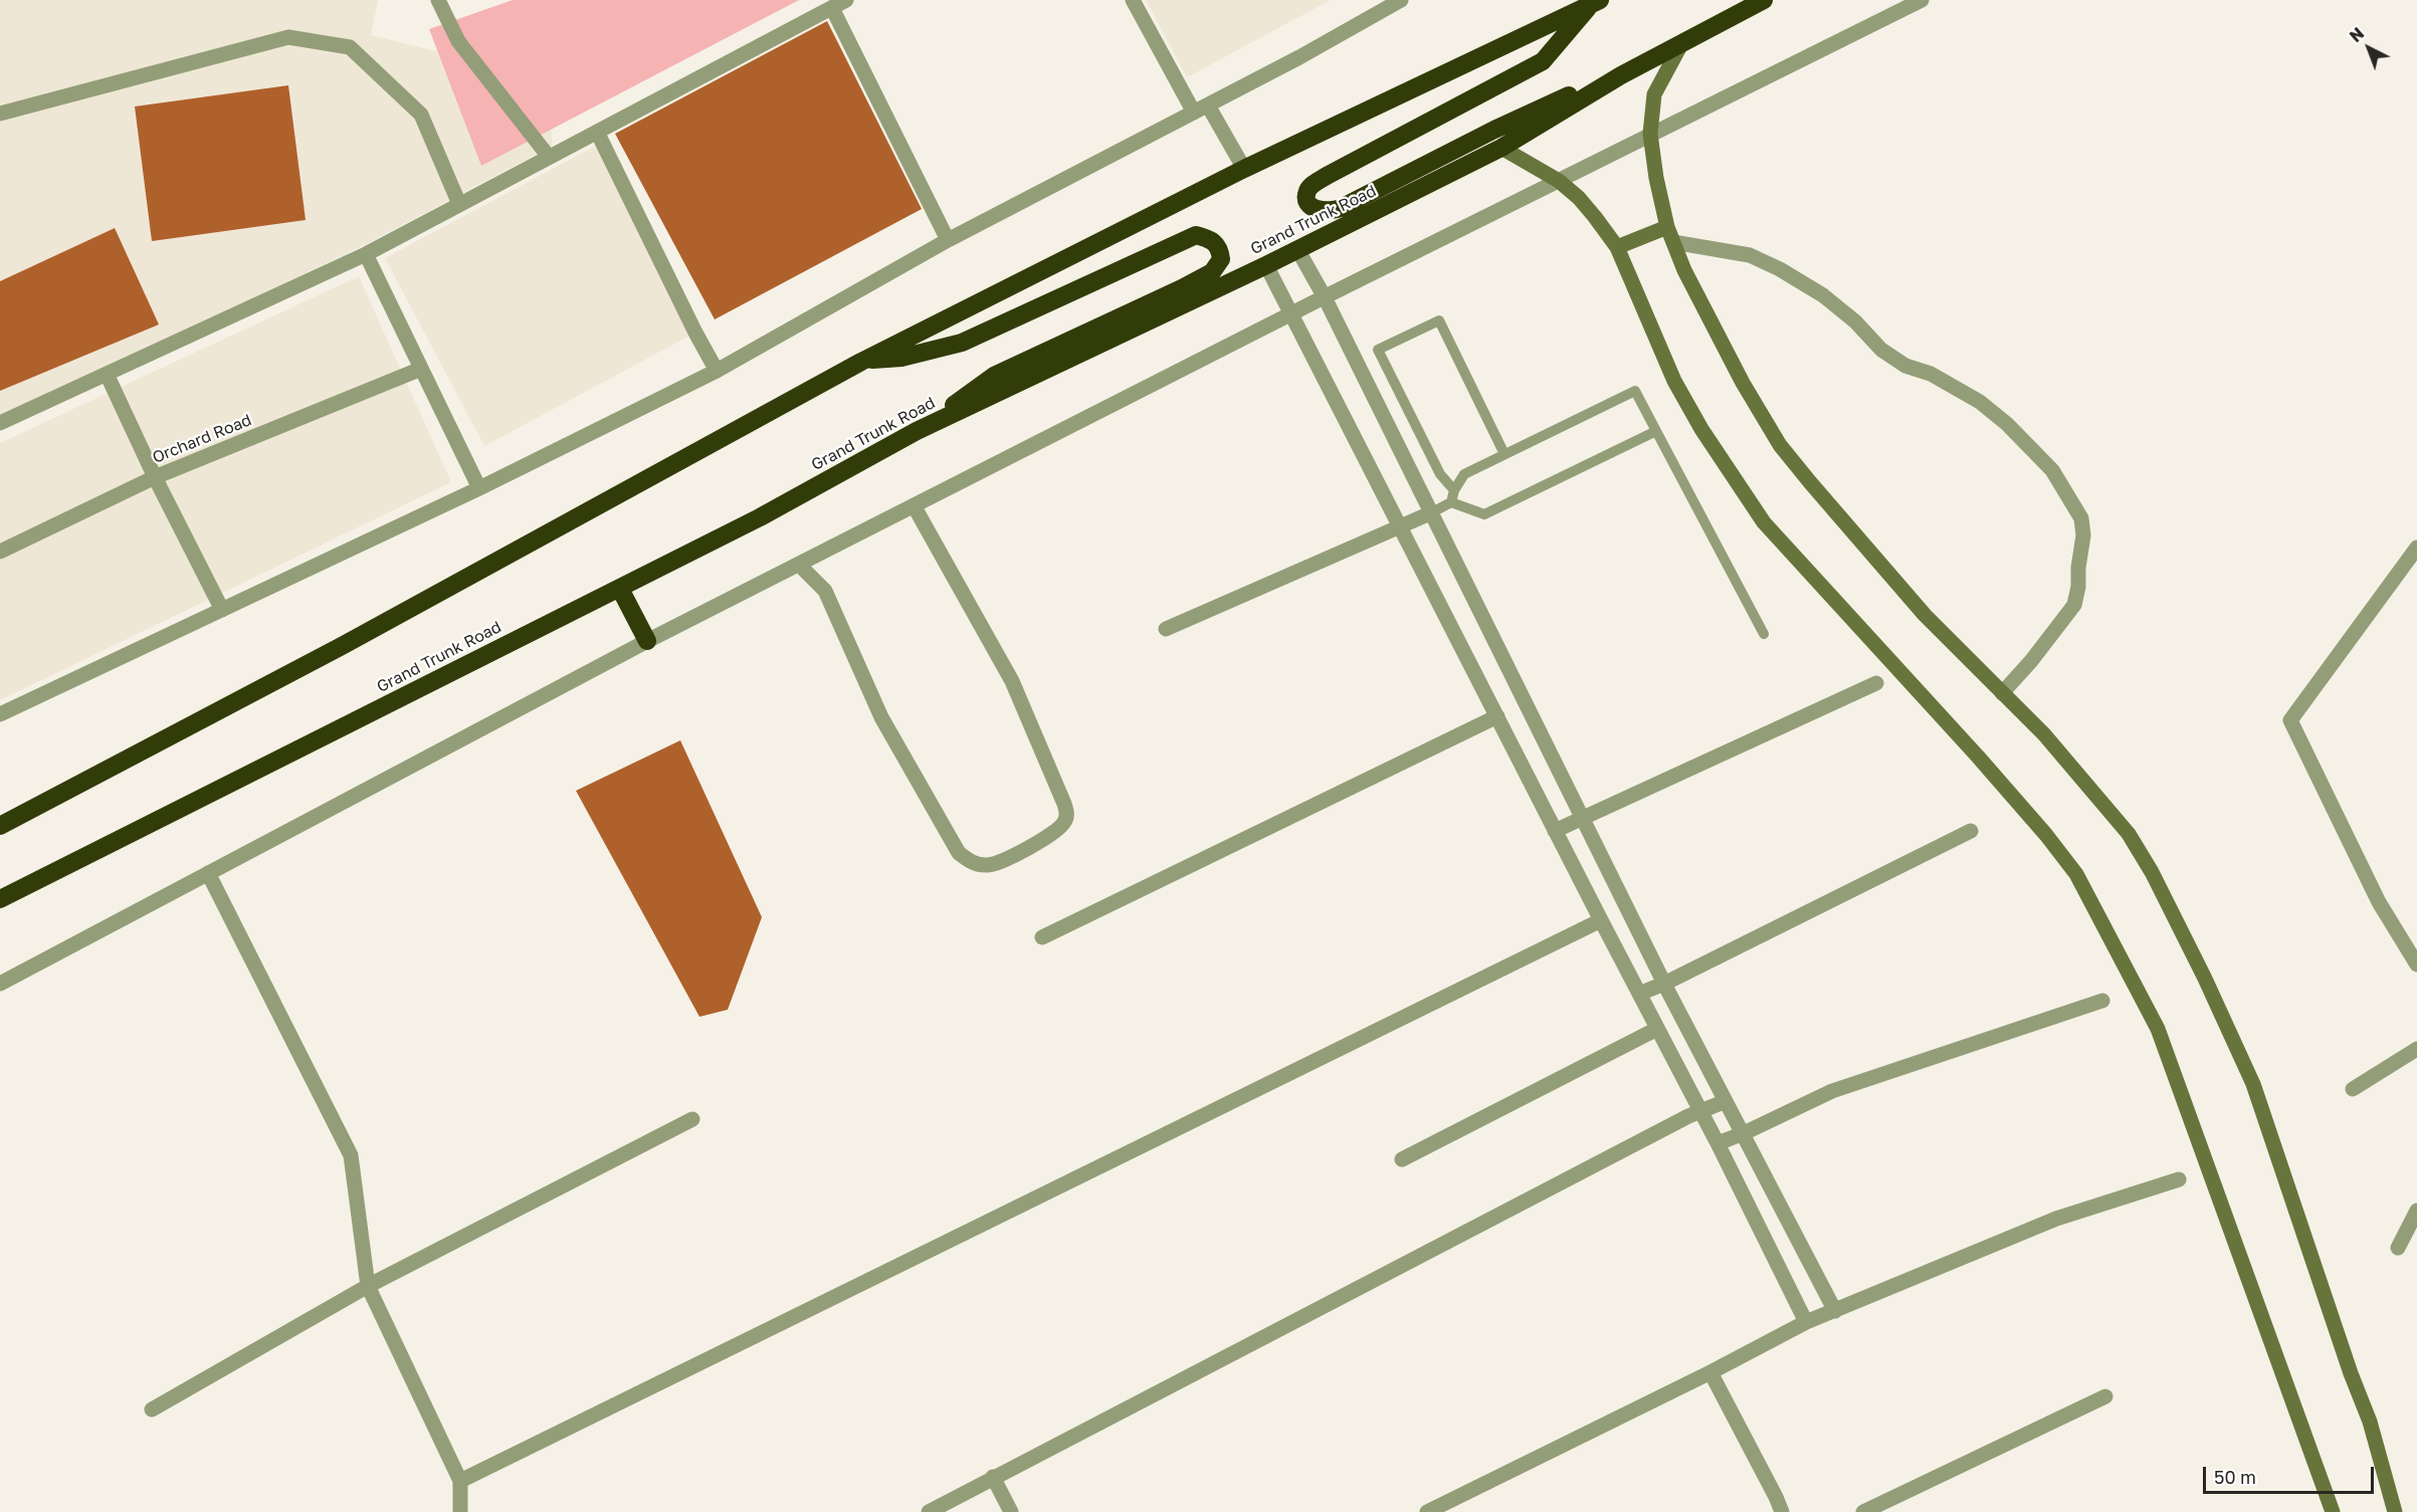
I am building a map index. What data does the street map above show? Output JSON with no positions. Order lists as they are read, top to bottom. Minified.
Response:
{"streets":{"highway":["Grand Trunk Road"],"street":["Orchard Road"]},"scale_bar":"50 m","north":"top left"}
